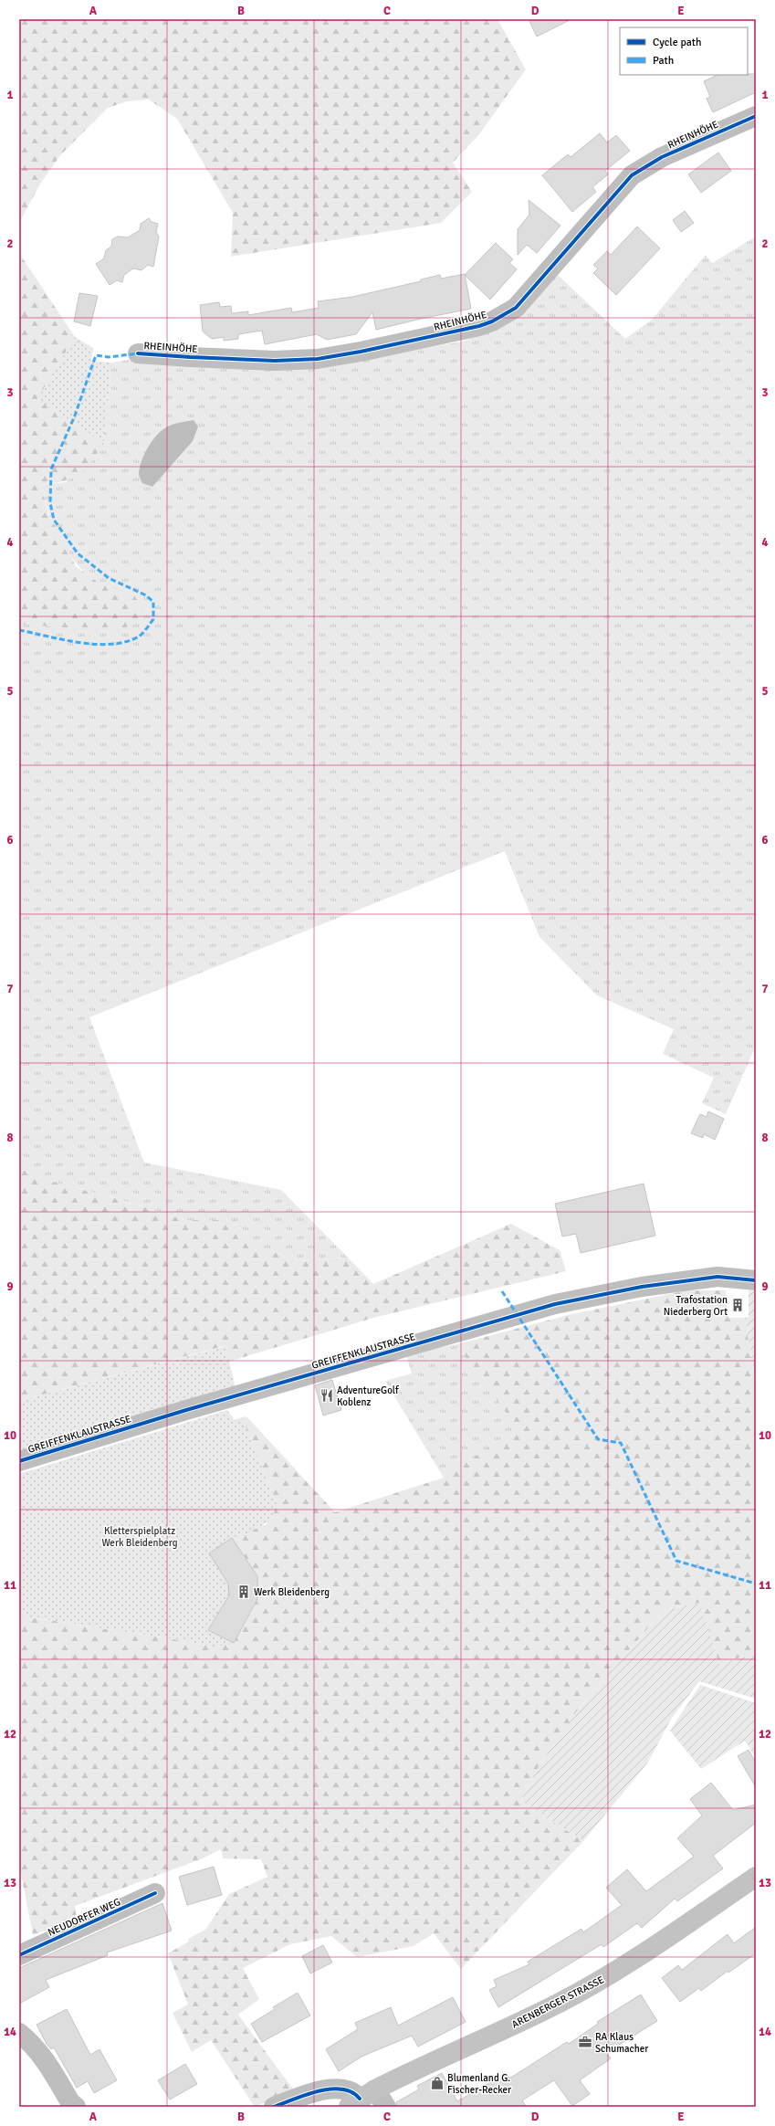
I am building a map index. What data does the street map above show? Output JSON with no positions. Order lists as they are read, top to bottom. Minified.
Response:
{"streets":{"main road":["ARENBERGER STRASSE"],"street":["RHEINHÖHE","GREIFFENKLAUSTRASSE","NEUDORFER WEG"]},"parks":["Kletterspielplatz Werk Bleidenberg"],"places":{"building":["Trafostation Niederberg Ort","Werk Bleidenberg"],"restaurant":["AdventureGolf Koblenz"],"office":["RA Klaus Schumacher"],"shop":["Blumenland G. Fischer-Recker"]},"legend":["Cycle path","Path"],"grid":{"columns":["A","B","C","D","E"],"rows":["1","2","3","4","5","6","7","8","9","10","11","12","13","14"]}}
